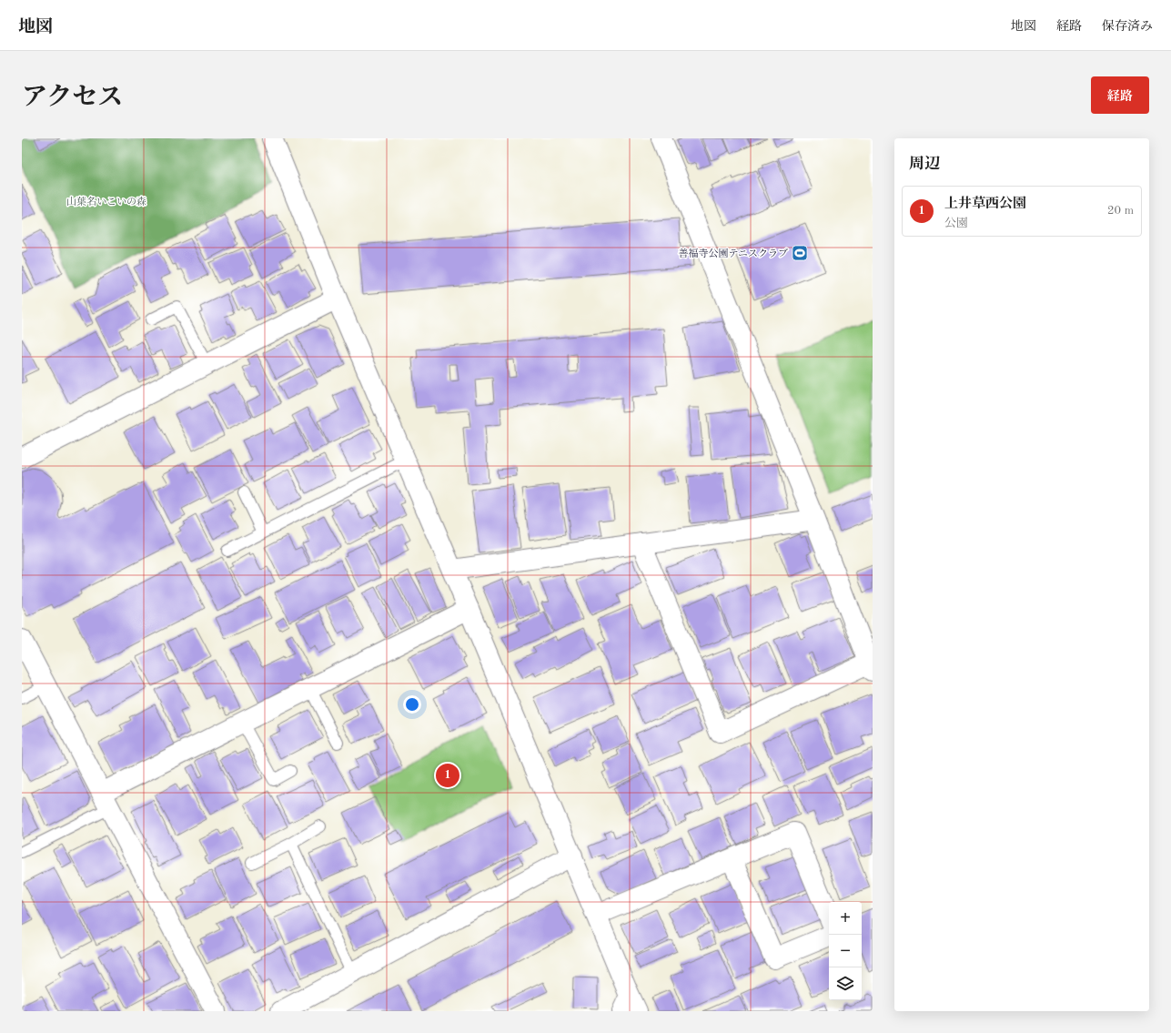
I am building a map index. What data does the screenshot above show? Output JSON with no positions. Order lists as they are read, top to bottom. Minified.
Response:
{"parks":["山葉名いこいの森"],"places":{"sports":["善福寺公園テニスクラブ"]},"page":{"header":"地図","nav":["地図","経路","保存済み"],"title":"アクセス","buttons":"経路","heading":"周辺","list":[{"mark":"1","name":"上井草西公園","note":"公園","value":"20 m"}],"pins":"1","map_buttons":["+","−"]}}
